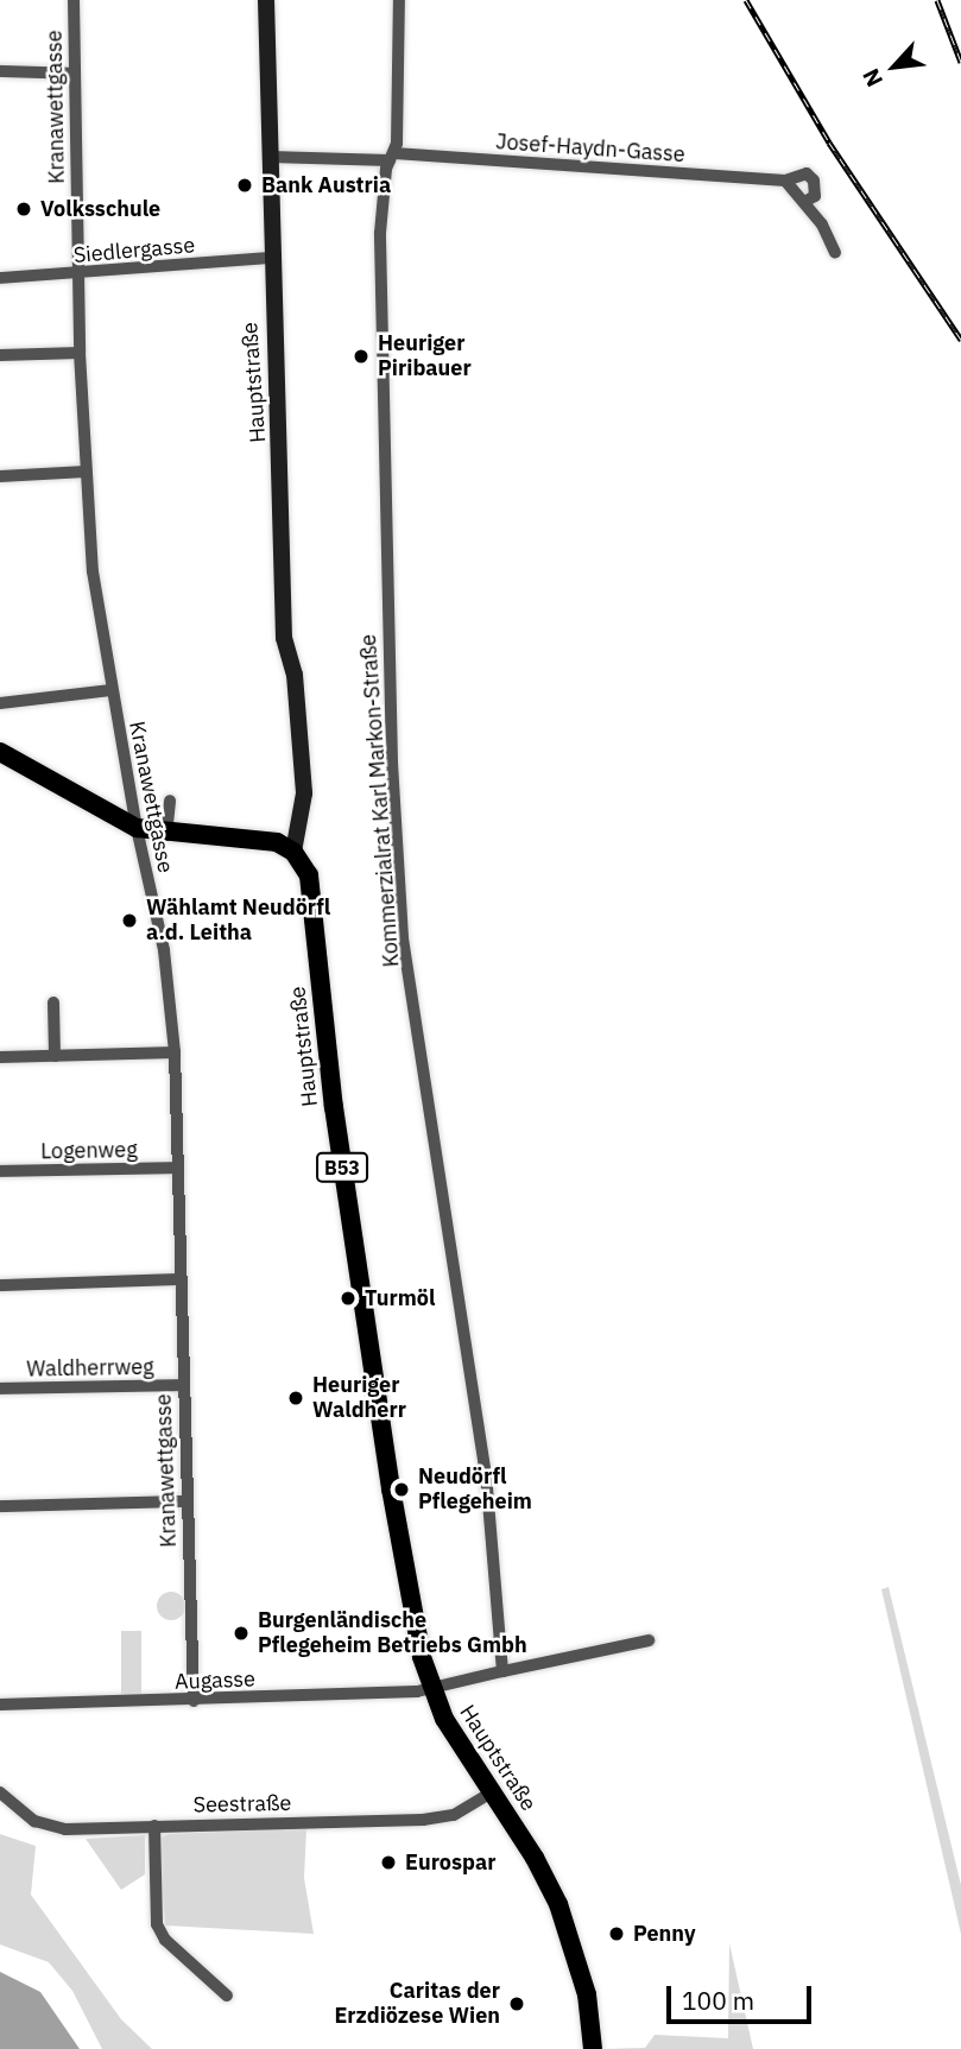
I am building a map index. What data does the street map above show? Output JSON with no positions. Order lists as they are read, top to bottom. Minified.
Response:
{"streets":{"main road":["Hauptstraße","B53"],"street":["Kranawettgasse","Josef-Haydn-Gasse","Siedlergasse","Kommerzialrat Karl Markon-Straße","Logenweg","Waldherrweg","Augasse","Seestraße"]},"crossings":[["Kranawettgasse","Siedlergasse"],["Kranawettgasse","Logenweg"],["Kranawettgasse","Waldherrweg"],["Kranawettgasse","Augasse"],["Josef-Haydn-Gasse","Hauptstraße"],["Josef-Haydn-Gasse","Kommerzialrat Karl Markon-Straße"],["Siedlergasse","Hauptstraße"],["Hauptstraße","Augasse"],["Hauptstraße","Seestraße"]],"places":["Bank Austria","Volksschule","Heuriger Piribauer","Wählamt Neudörfl a.d. Leitha","Turmöl","Heuriger Waldherr","Neudörfl Pflegeheim","Burgenländische Pflegeheim Betriebs Gmbh","Eurospar","Penny","Caritas der Erzdiözese Wien"],"scale_bar":"100 m","north":"bottom left"}
